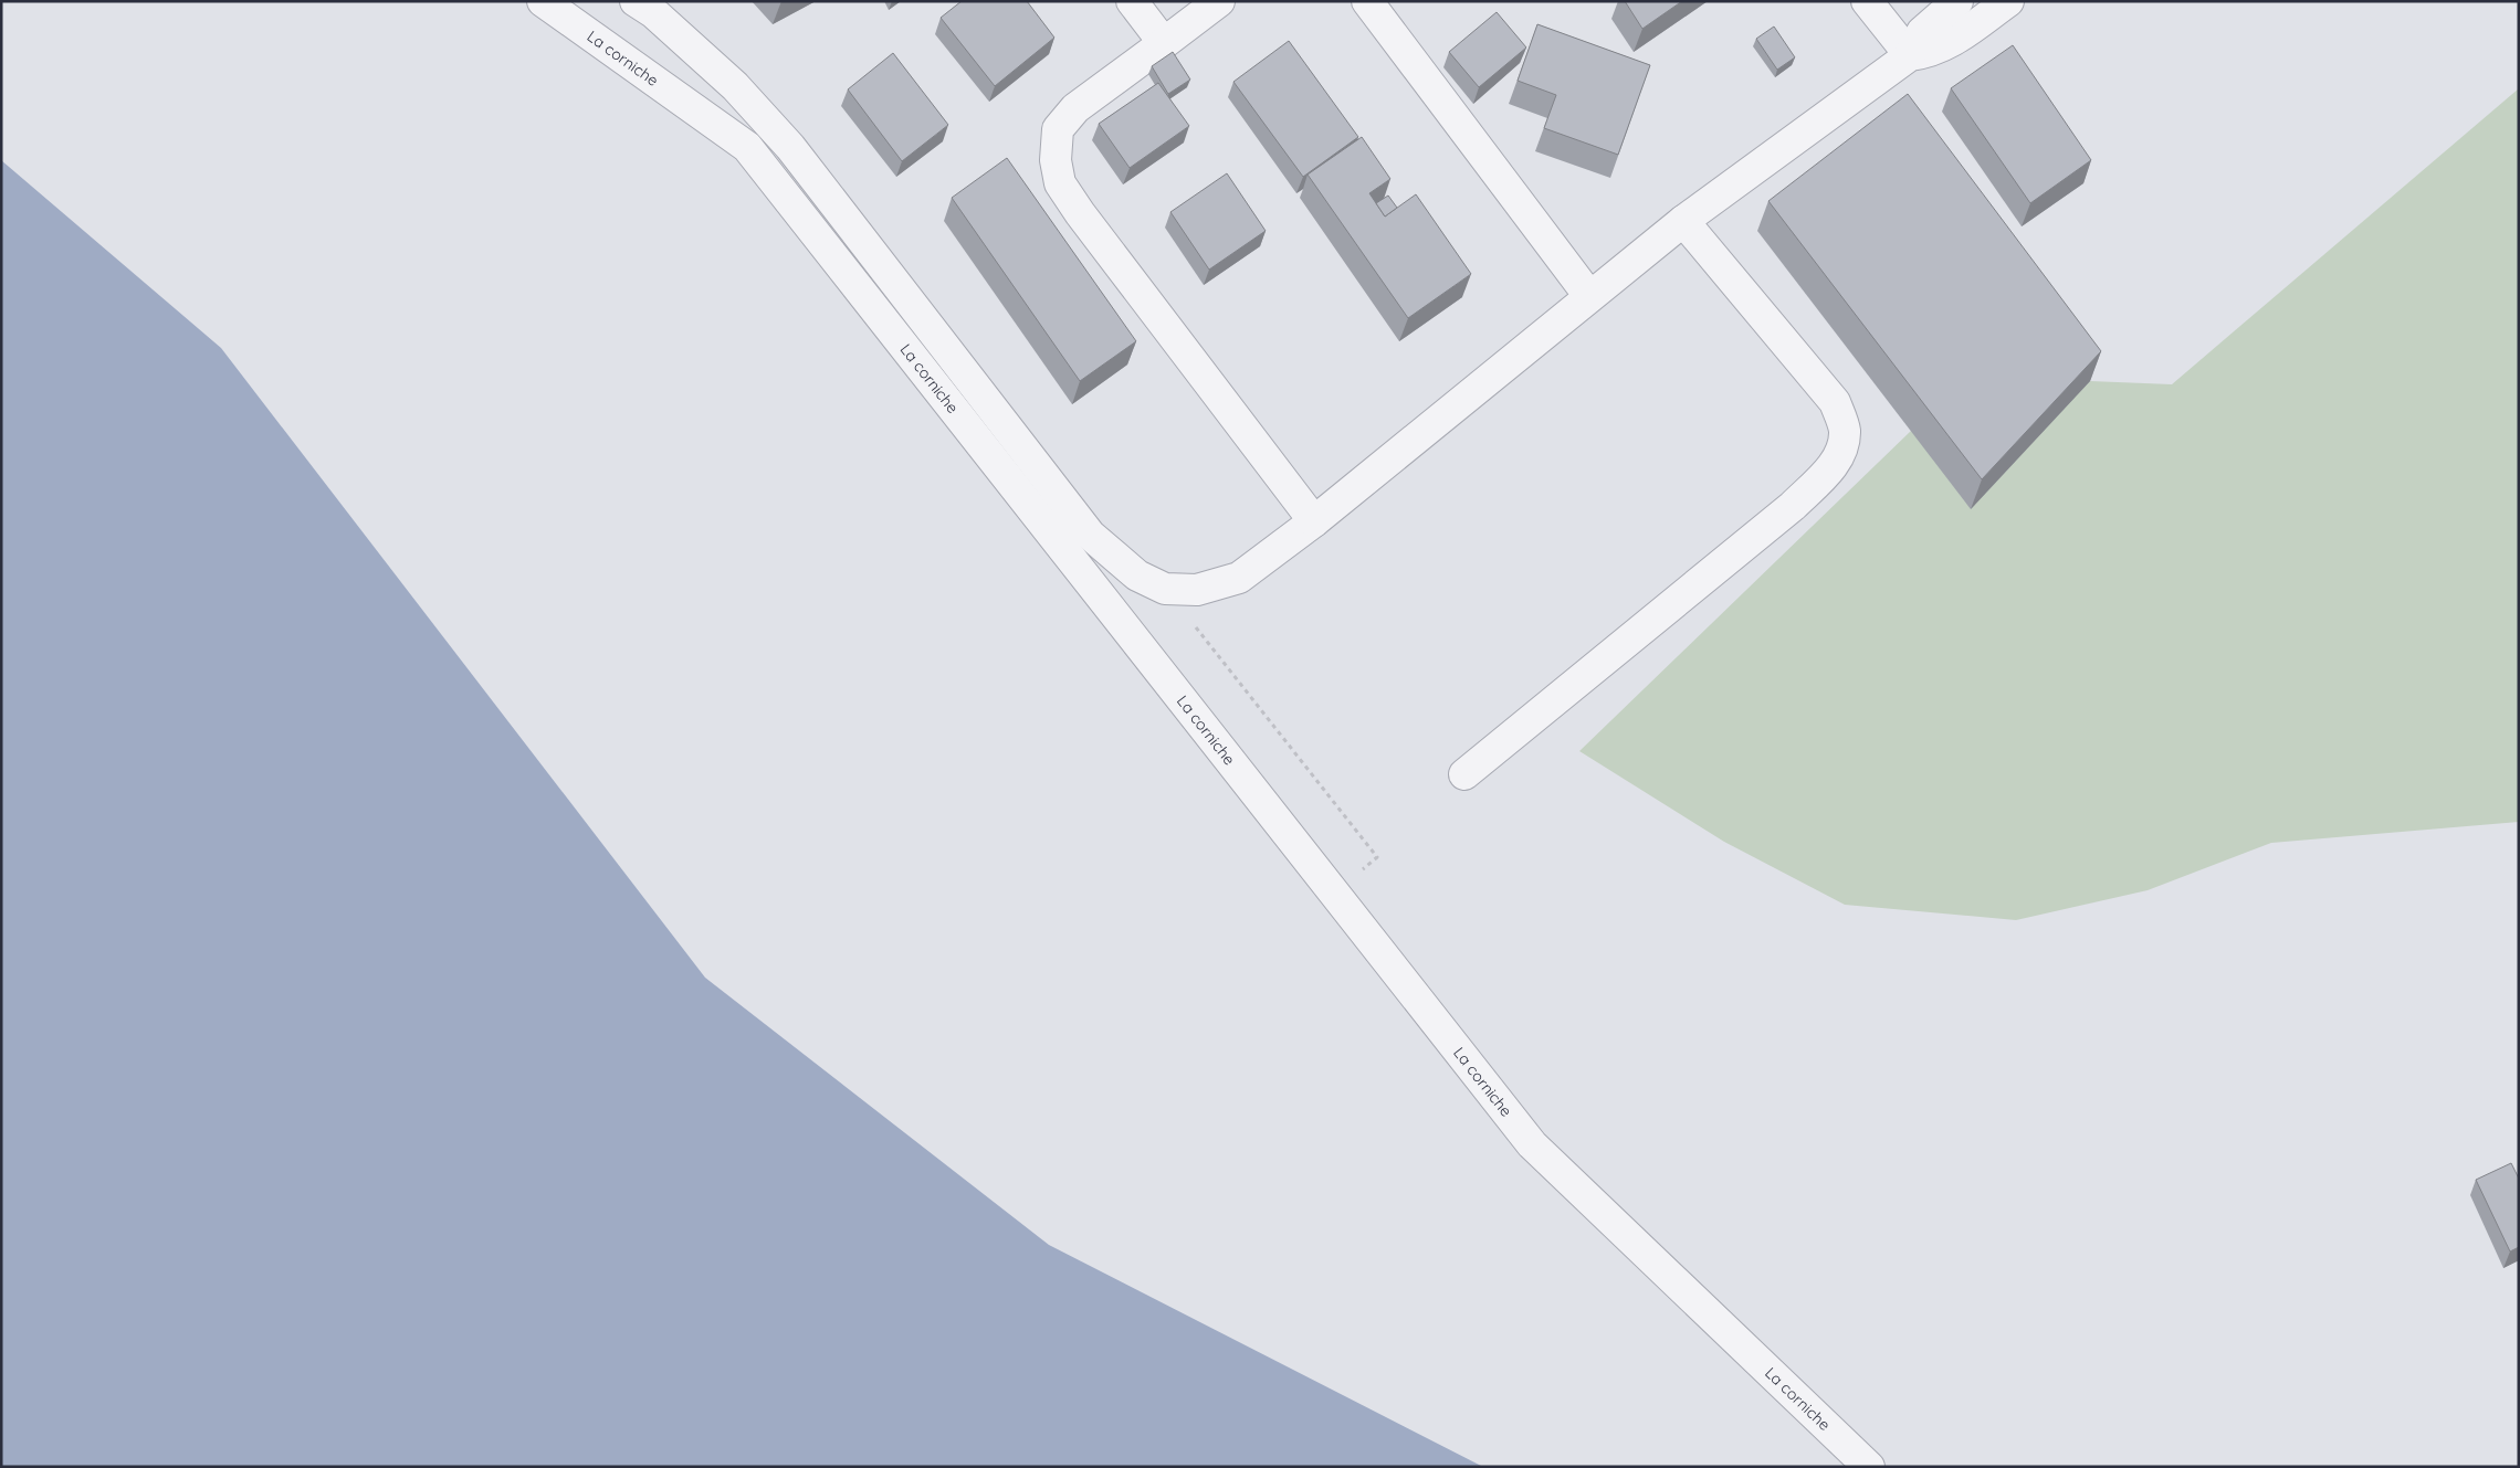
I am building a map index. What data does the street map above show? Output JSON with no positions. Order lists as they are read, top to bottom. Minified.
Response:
{"streets":{"street":["La corniche"]}}
